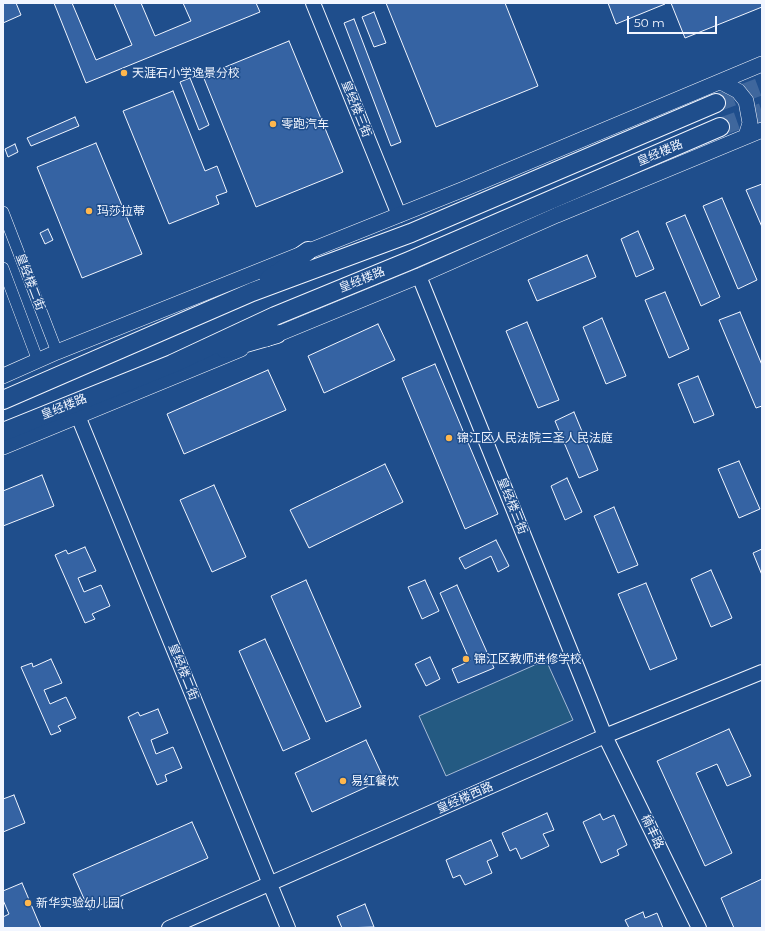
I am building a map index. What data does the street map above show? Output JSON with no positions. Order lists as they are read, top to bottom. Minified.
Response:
{"streets":{"highway":["皇经楼路"],"street":["皇经楼三街","皇经楼二街","皇经楼西路","楠丰路"]},"crossings":[["皇经楼三街","皇经楼西路"],["皇经楼三街","楠丰路"],["皇经楼二街","皇经楼西路"],["皇经楼西路","楠丰路"]],"places":["天涯石小学逸景分校","零跑汽车","玛莎拉蒂","锦江区人民法院三圣人民法庭","锦江区教师进修学校","易红餐饮","新华实验幼儿园("],"scale_bar":"50 m"}
